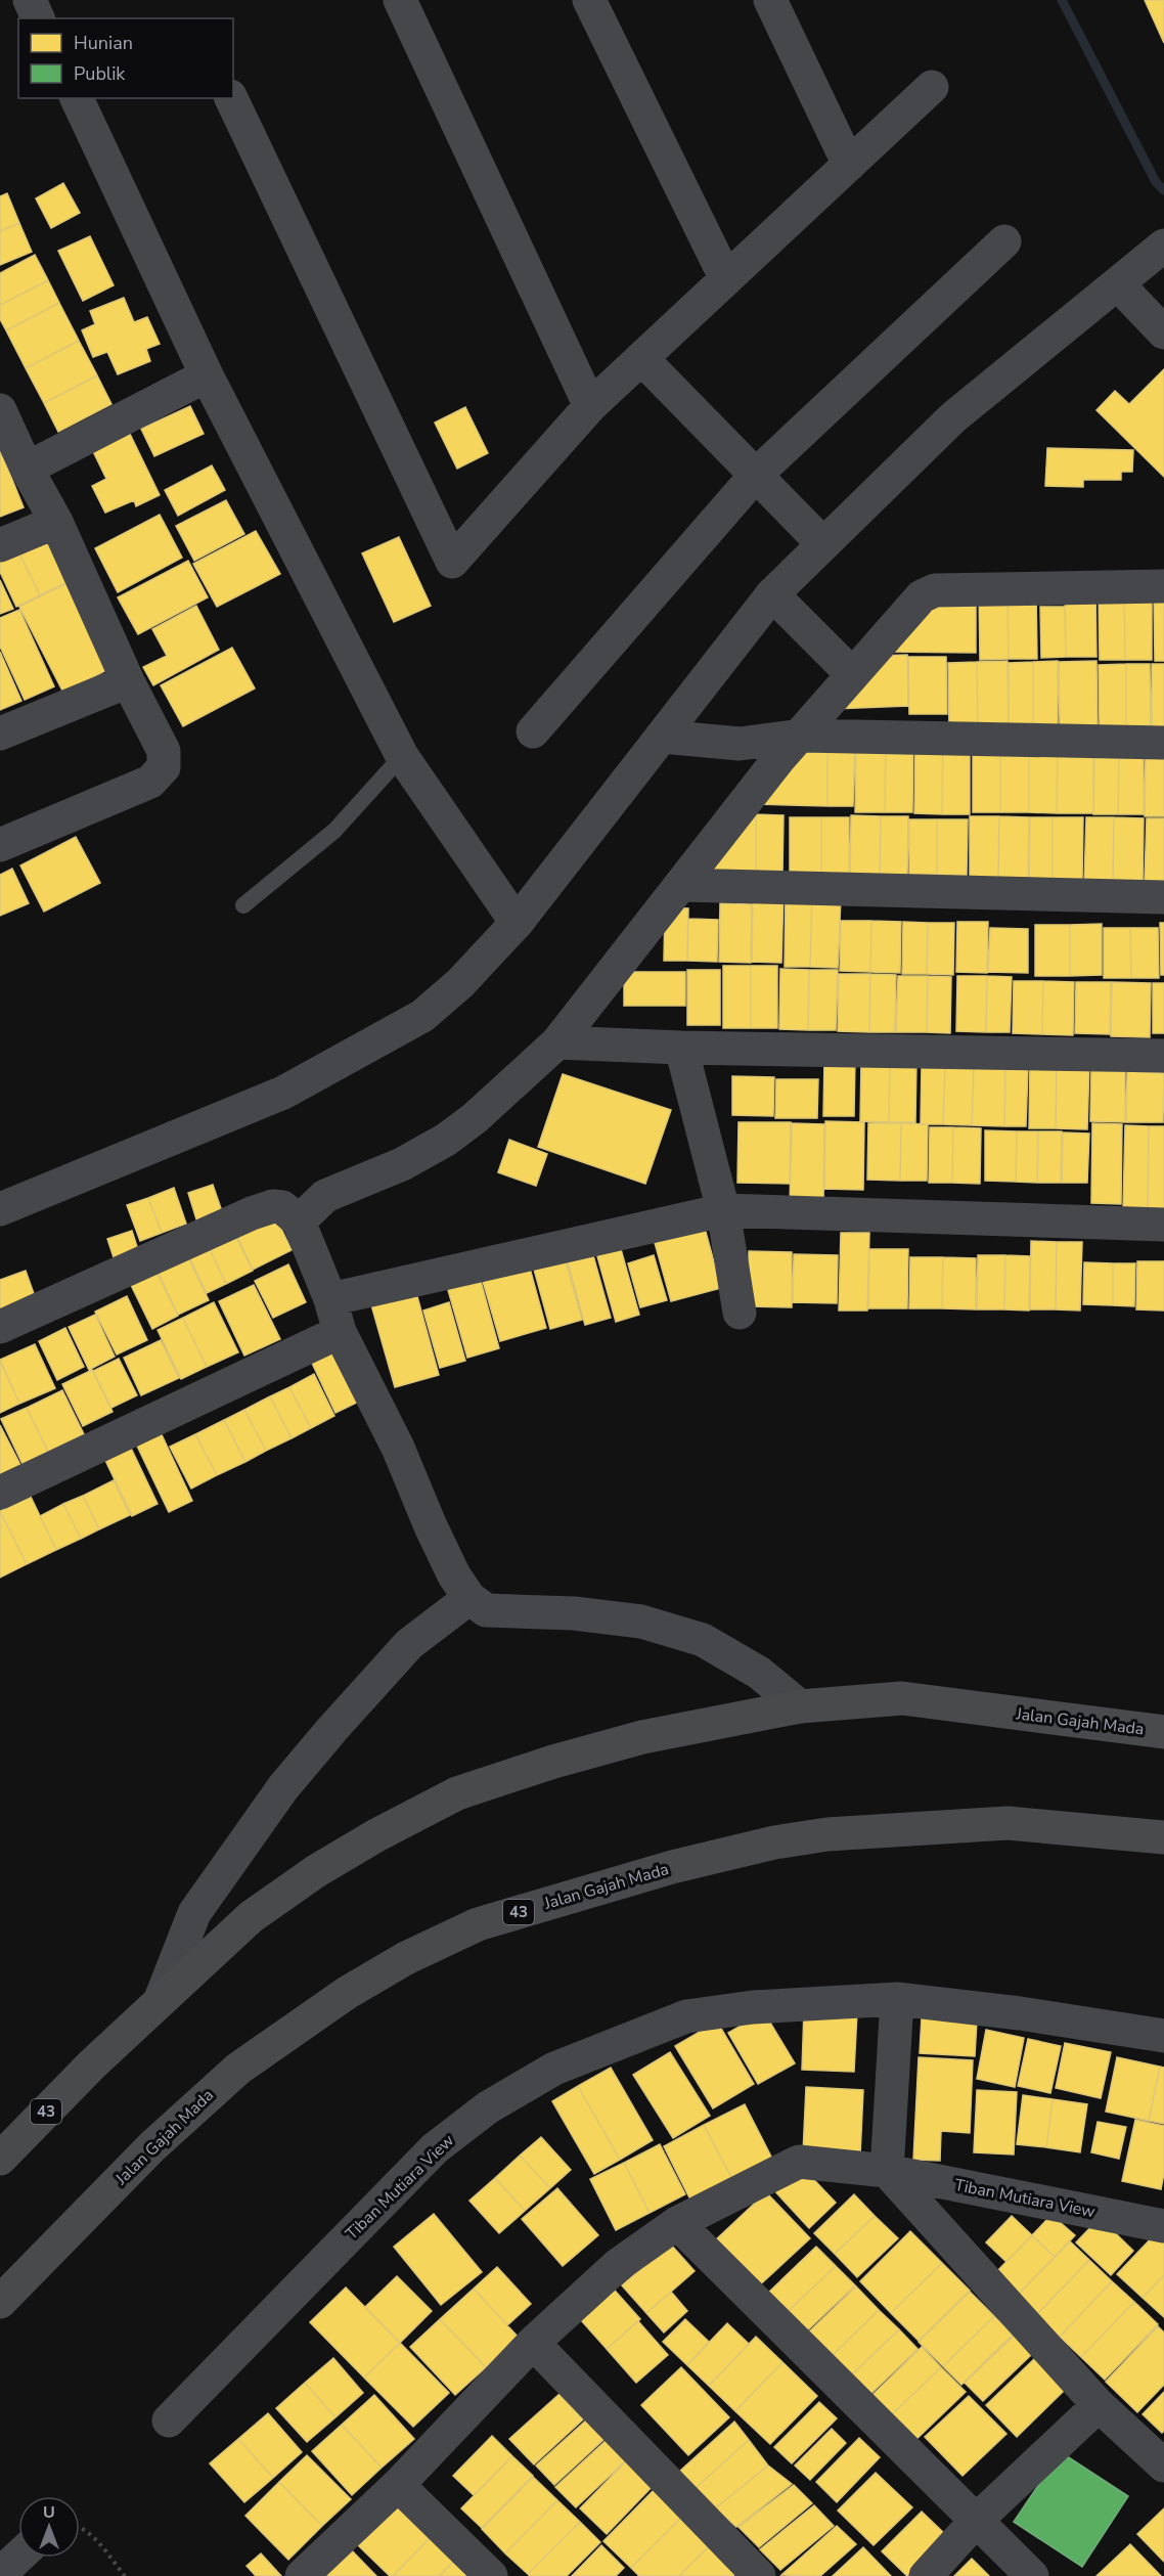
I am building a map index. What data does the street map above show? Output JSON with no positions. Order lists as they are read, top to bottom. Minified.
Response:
{"streets":{"highway":["Jalan Gajah Mada","43"],"street":["Tiban Mutiara View"]},"legend":["Hunian","Publik"],"north":"top"}
